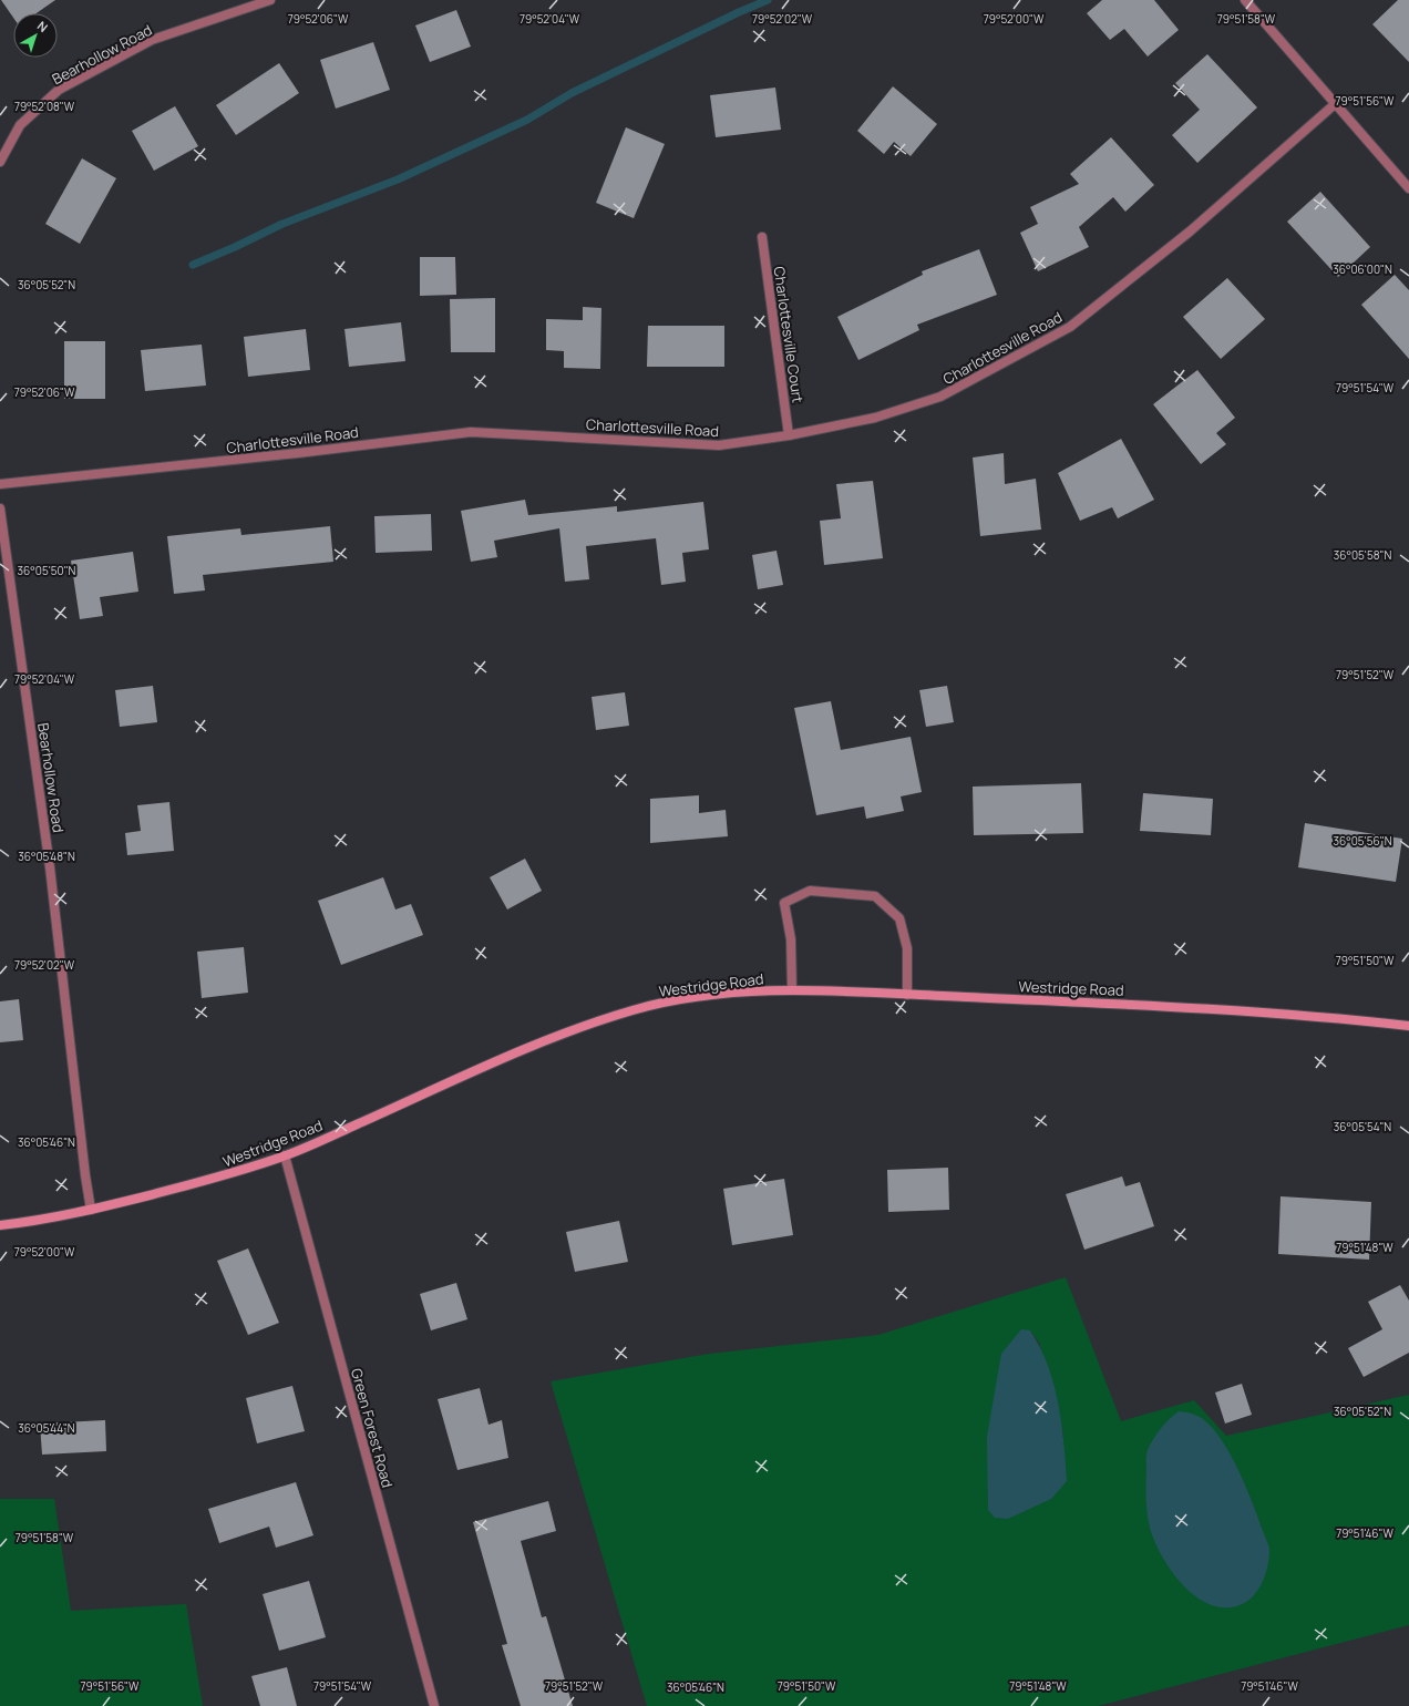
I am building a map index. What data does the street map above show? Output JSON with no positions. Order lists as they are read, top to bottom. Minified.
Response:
{"streets":{"main road":["Westridge Road"],"street":["Bearhollow Road","Charlottesville Court","Charlottesville Road","Green Forest Road"]},"crossings":[["Bearhollow Road","Westridge Road"],["Charlottesville Court","Charlottesville Road"],["Westridge Road","Green Forest Road"]],"north":"top right","coordinates":["79°52'06\"W","79°52'04\"W","79°52'02\"W","79°52'00\"W","79°51'58\"W","79°51'56\"W","79°52'08\"W","36°06'00\"N","36°05'52\"N","79°51'54\"W","36°05'58\"N","36°05'50\"N","79°51'52\"W","36°05'56\"N","36°05'48\"N","79°51'50\"W","36°05'54\"N","36°05'46\"N","79°51'48\"W","36°05'44\"N","79°51'46\"W"]}
